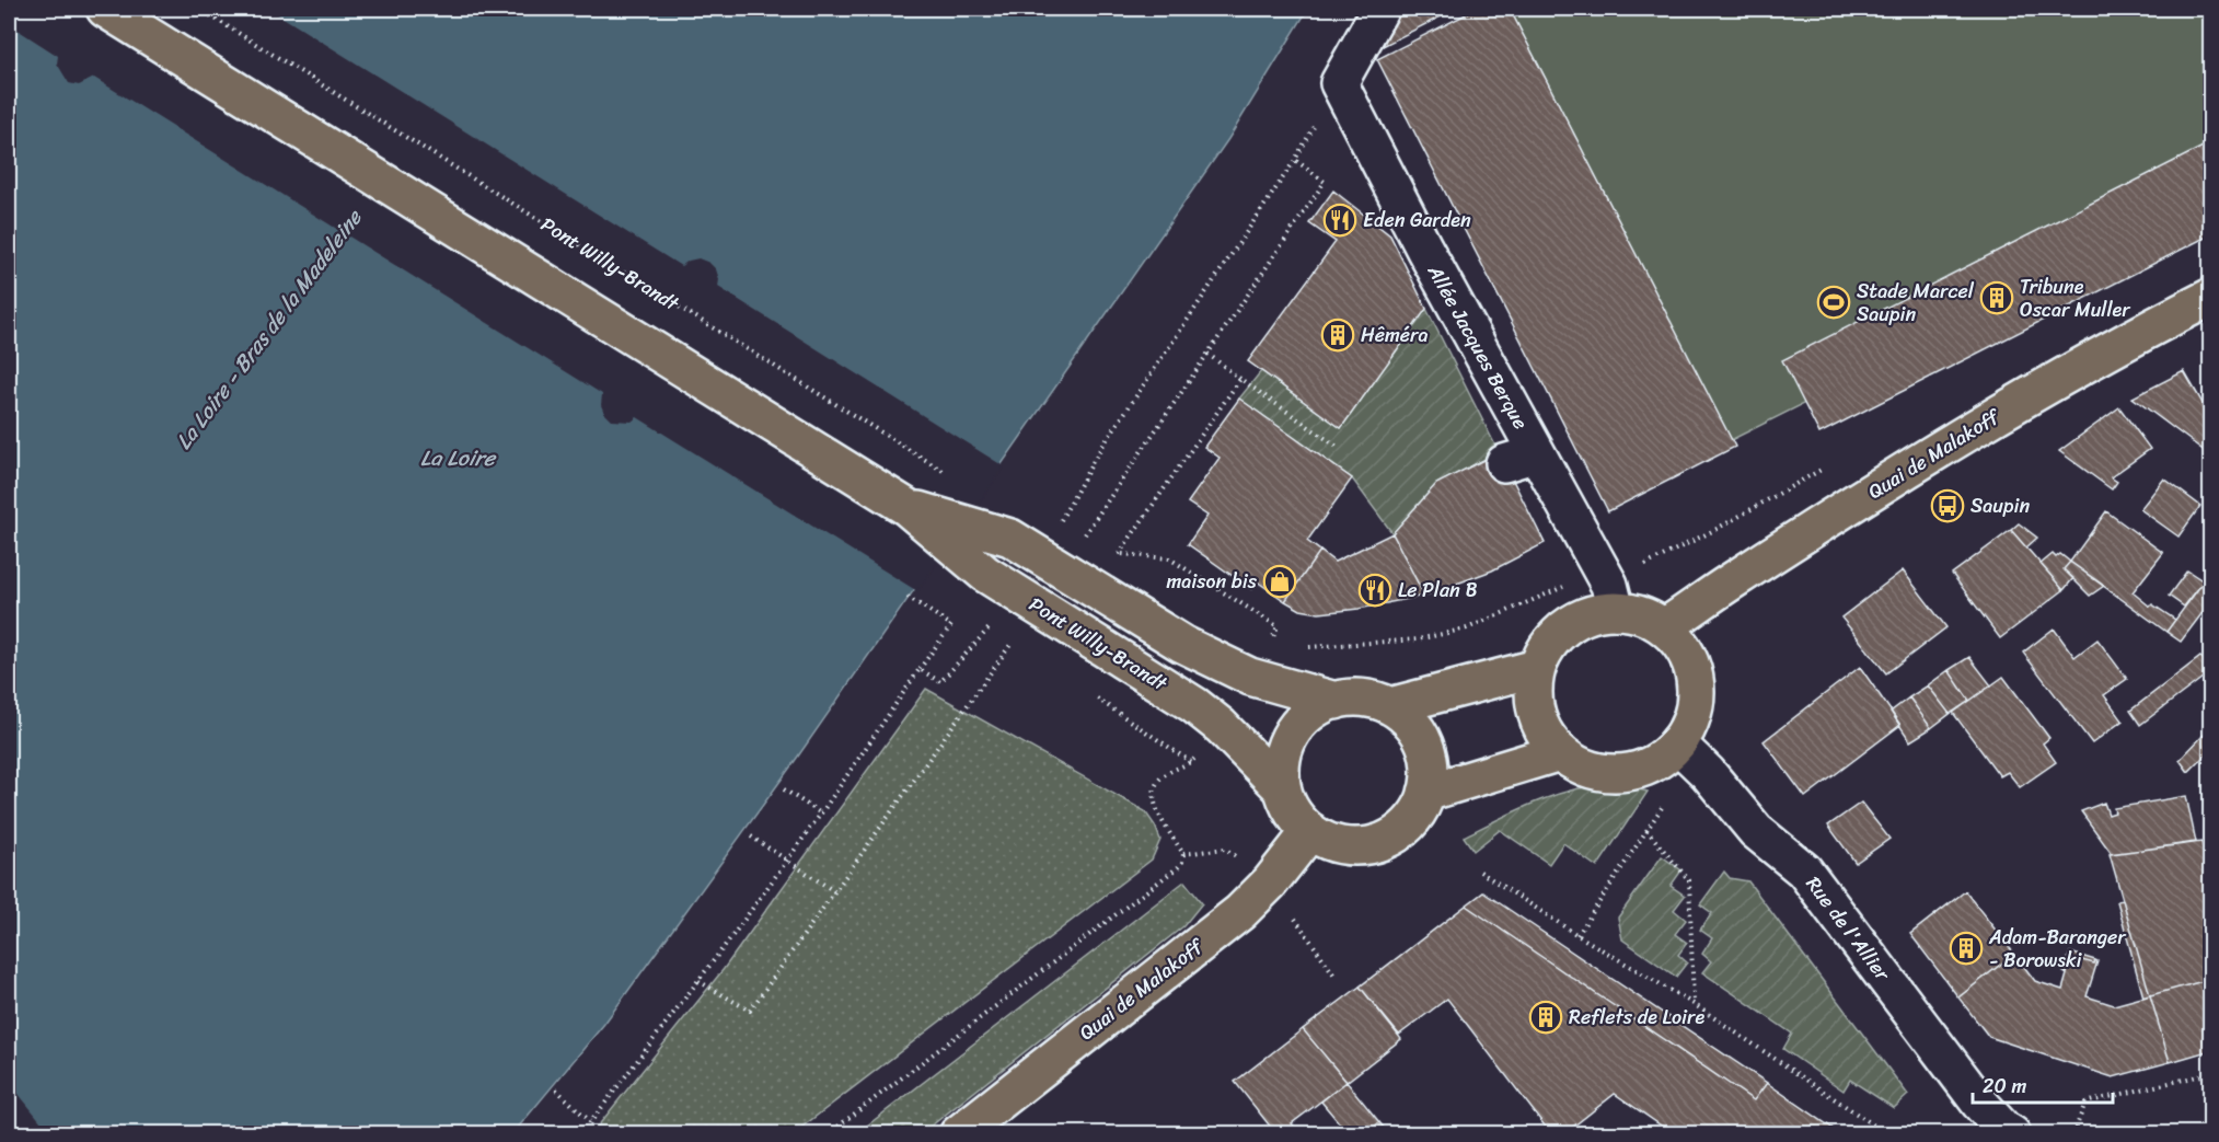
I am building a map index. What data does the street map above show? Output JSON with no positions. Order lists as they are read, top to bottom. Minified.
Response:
{"streets":{"main road":["Pont Willy-Brandt","Quai de Malakoff"],"street":["Allée Jacques Berque","Rue de l'Allier"]},"crossings":[["Pont Willy-Brandt","Quai de Malakoff"],["Allée Jacques Berque","Quai de Malakoff"],["Allée Jacques Berque","Rue de l'Allier"],["Quai de Malakoff","Rue de l'Allier"]],"water":["La Loire - Bras de la Madeleine","La Loire"],"places":{"restaurant":["Eden Garden","Le Plan B"],"building":["Tribune Oscar Muller","Hêméra","Adam-Baranger - Borowski","Reflets de Loire"],"sports":["Stade Marcel Saupin"],"bus stop":["Saupin"],"shop":["maison bis"]},"scale_bar":"20 m"}
